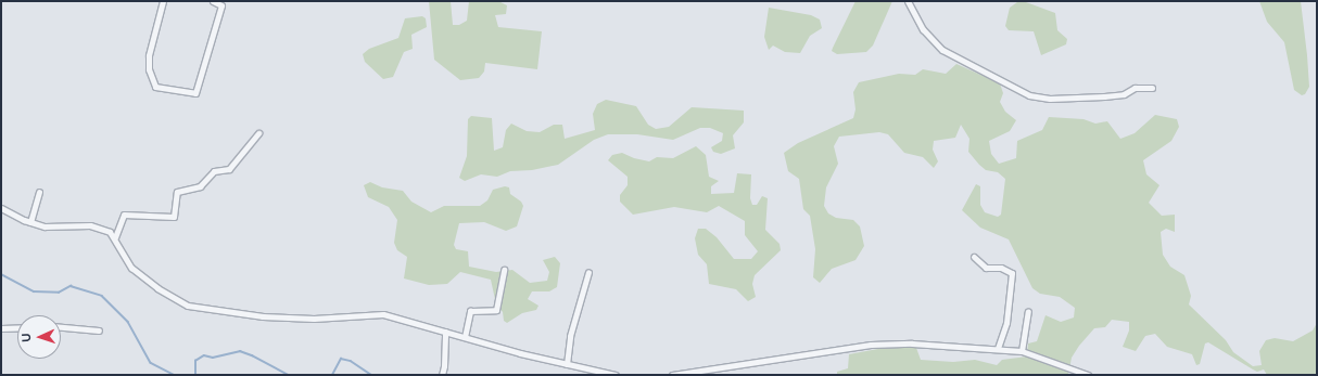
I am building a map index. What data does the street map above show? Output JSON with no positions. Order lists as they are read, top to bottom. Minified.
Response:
{"north":"left"}
